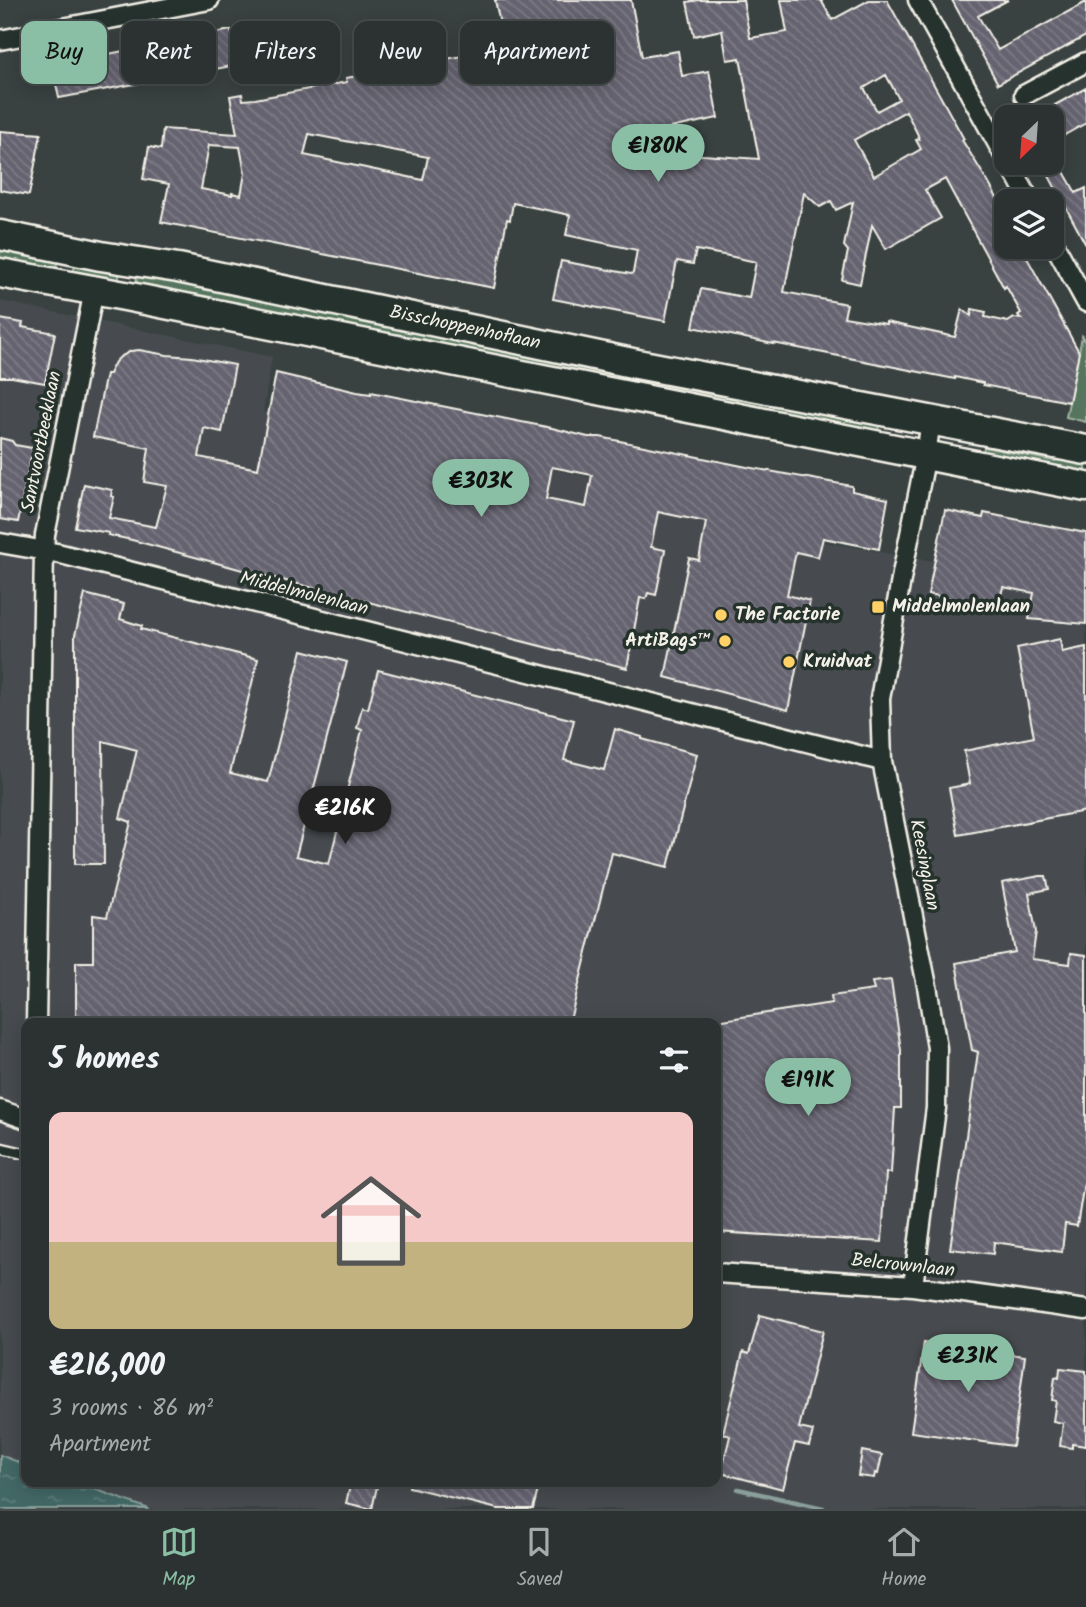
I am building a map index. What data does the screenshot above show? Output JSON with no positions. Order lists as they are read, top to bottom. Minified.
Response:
{"streets":{"main road":["Bisschoppenhoflaan"],"street":["Santvoortbeeklaan","Middelmolenlaan","Keesinglaan","Belcrownlaan"]},"crossings":[["Bisschoppenhoflaan","Santvoortbeeklaan"],["Bisschoppenhoflaan","Keesinglaan"],["Santvoortbeeklaan","Middelmolenlaan"],["Middelmolenlaan","Keesinglaan"],["Keesinglaan","Belcrownlaan"]],"places":{"transit":["Middelmolenlaan"],"other":["The Factorie","ArtiBags™","Kruidvat"]},"north":"bottom left","page":{"chip":["Buy","Rent","Filters","New","Apartment"],"price":["€180K","€303K","€216K","€191K","€231K"],"heading":"5 homes","list":[{"name":"€216,000","note":"3 rooms · 86 m² · Apartment"}],"tabs":["Map","Saved","Home"]}}
